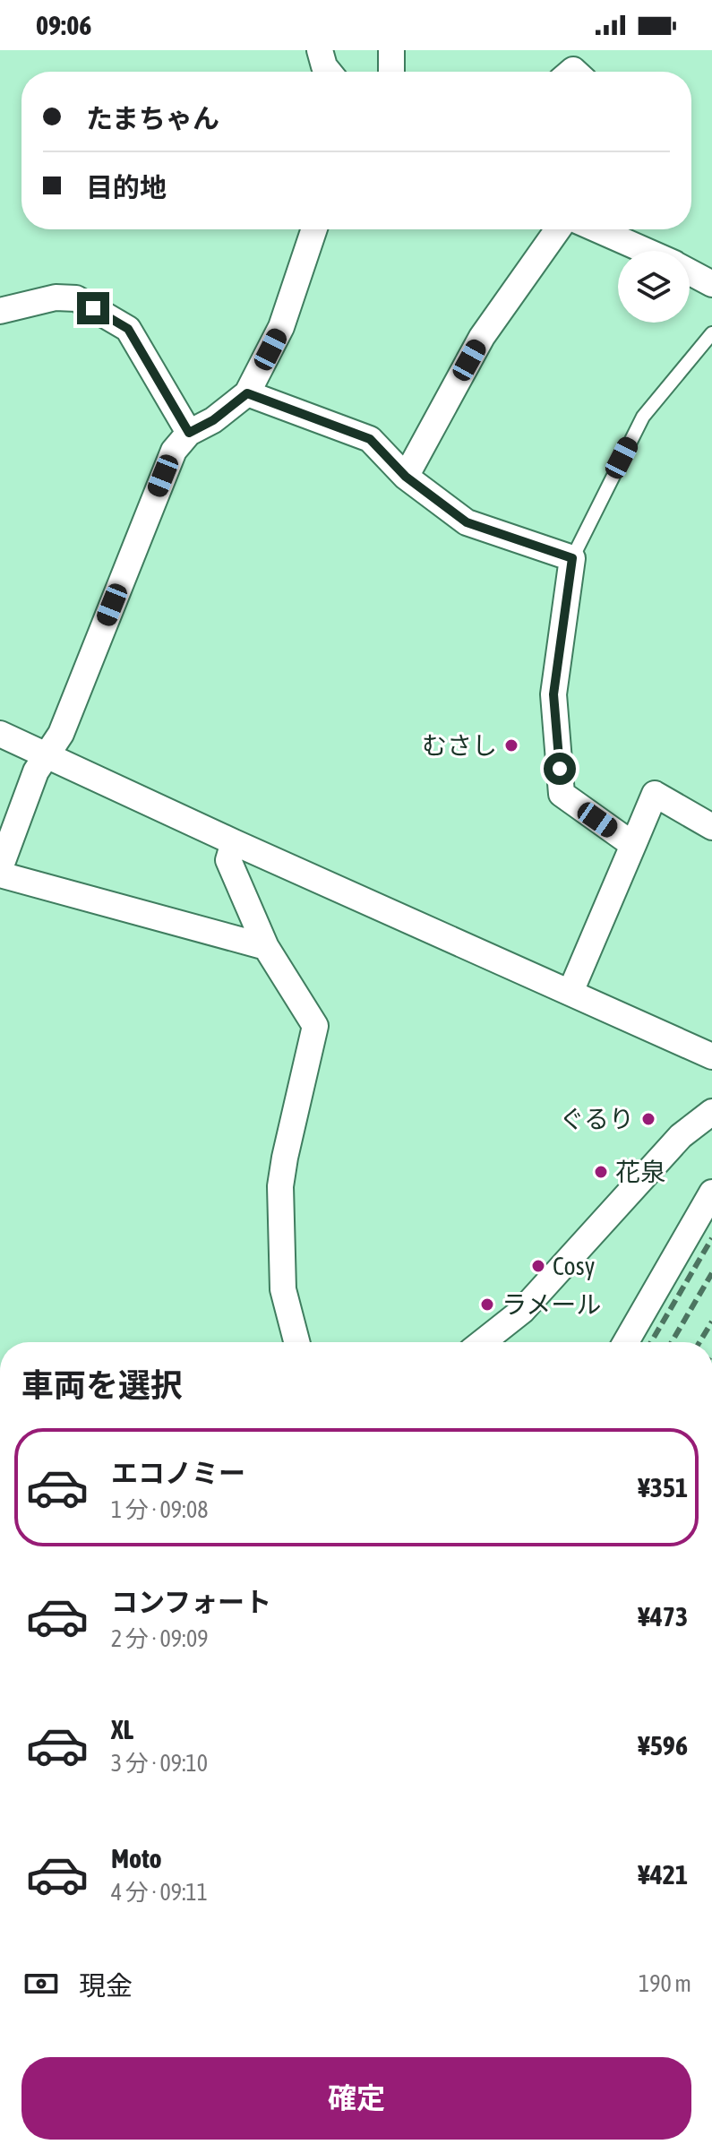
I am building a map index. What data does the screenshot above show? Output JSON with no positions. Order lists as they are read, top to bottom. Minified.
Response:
{"places":["むさし","ぐるり","花泉","Cosy","ラメール"],"page":{"status":"09:06","banner":["たまちゃん","目的地"],"heading":"車両を選択","list":[{"name":"エコノミー","note":"1 分 · 09:08","value":"¥351"},{"name":"コンフォート","note":"2 分 · 09:09","value":"¥473"},{"name":"XL","note":"3 分 · 09:10","value":"¥596"},{"name":"Moto","note":"4 分 · 09:11","value":"¥421"}],"pay":["現金","190 m"],"buttons":"確定"}}
